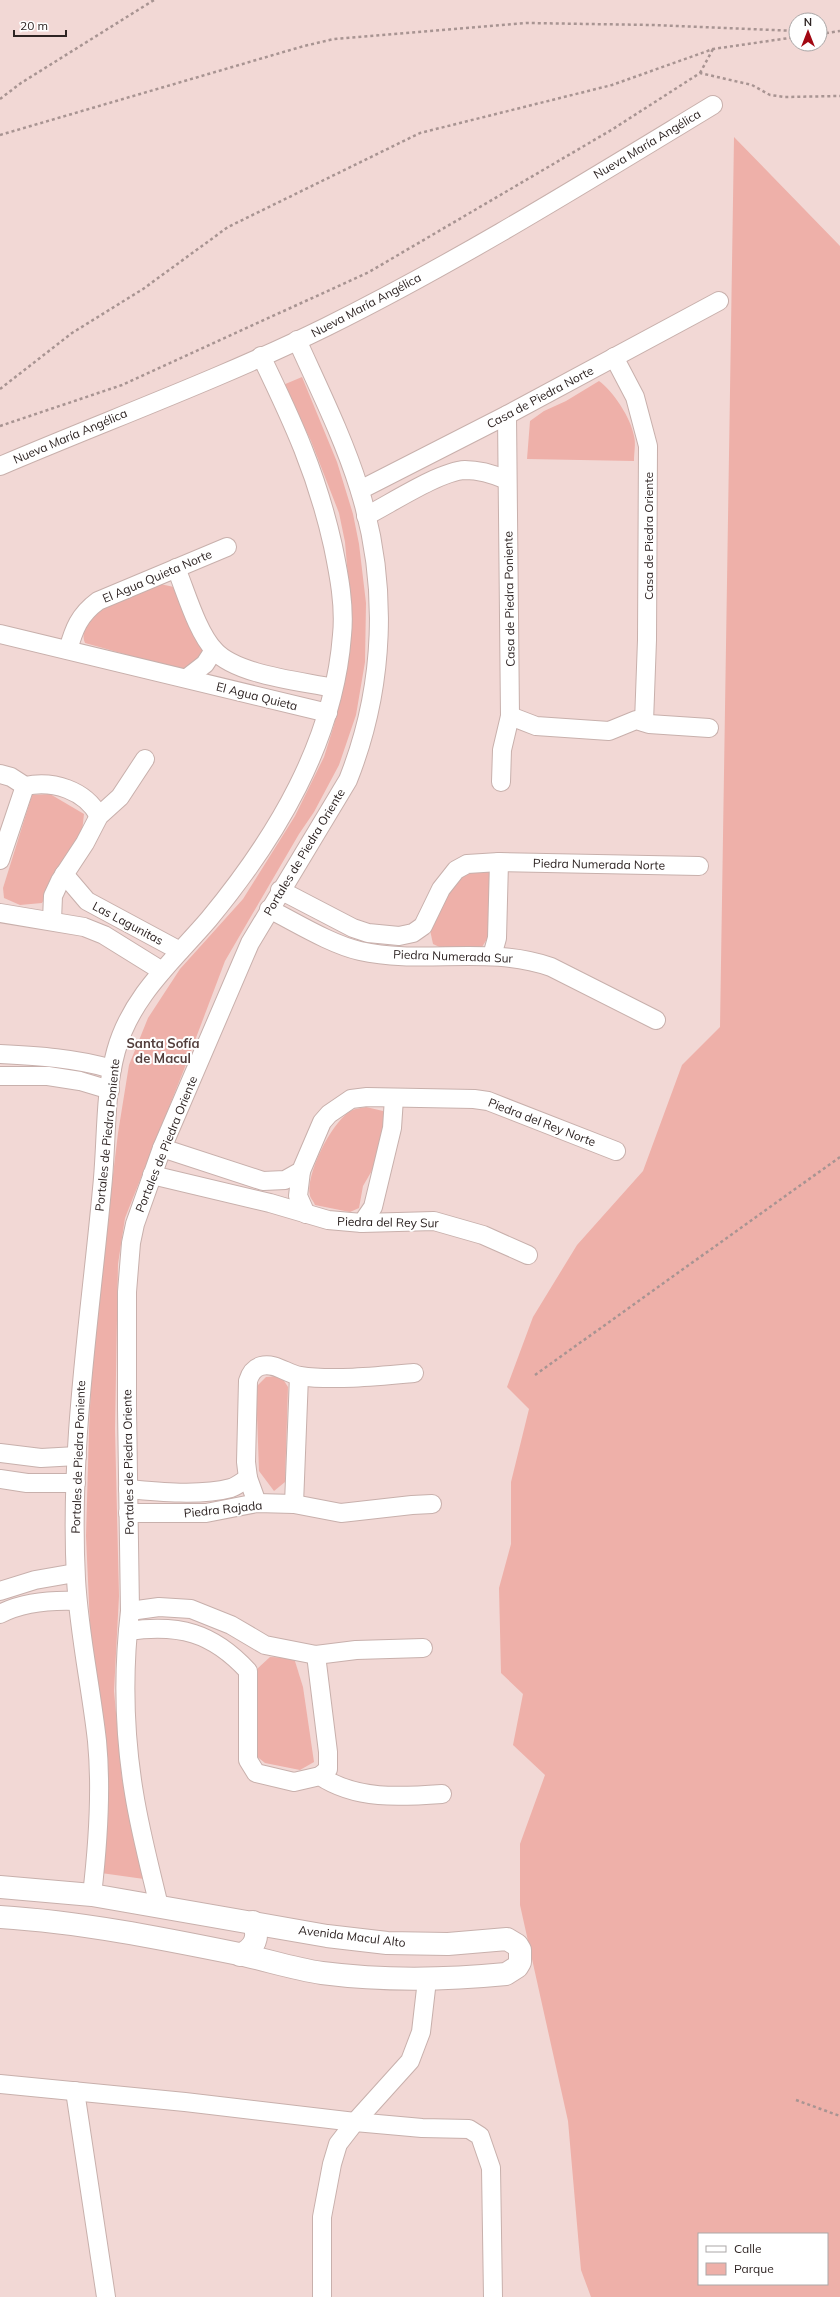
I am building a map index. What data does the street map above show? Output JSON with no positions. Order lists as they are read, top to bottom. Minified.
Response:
{"streets":{"street":["Nueva María Angélica","Casa de Piedra Norte","Casa de Piedra Oriente","El Agua Quieta Norte","Casa de Piedra Poniente","El Agua Quieta","Portales de Piedra Oriente","Piedra Numerada Norte","Las Lagunitas","Piedra Numerada Sur","Piedra del Rey Norte","Portales de Piedra Poniente","Piedra del Rey Sur","Piedra Rajada","Avenida Macul Alto"]},"crossings":[["Nueva María Angélica","Portales de Piedra Oriente"],["Nueva María Angélica","Portales de Piedra Poniente"],["Casa de Piedra Norte","Casa de Piedra Oriente"],["Casa de Piedra Norte","Casa de Piedra Poniente"],["Casa de Piedra Norte","Portales de Piedra Oriente"],["El Agua Quieta Norte","El Agua Quieta"],["El Agua Quieta","Portales de Piedra Poniente"],["Portales de Piedra Oriente","Piedra Numerada Sur"],["Portales de Piedra Oriente","Piedra del Rey Sur"],["Portales de Piedra Oriente","Piedra Rajada"],["Portales de Piedra Oriente","Avenida Macul Alto"],["Las Lagunitas","Portales de Piedra Poniente"],["Piedra del Rey Norte","Piedra del Rey Sur"],["Portales de Piedra Poniente","Avenida Macul Alto"]],"districts":["Santa Sofía de Macul"],"legend":["Calle","Parque"],"scale_bar":"20 m","north":"top"}
